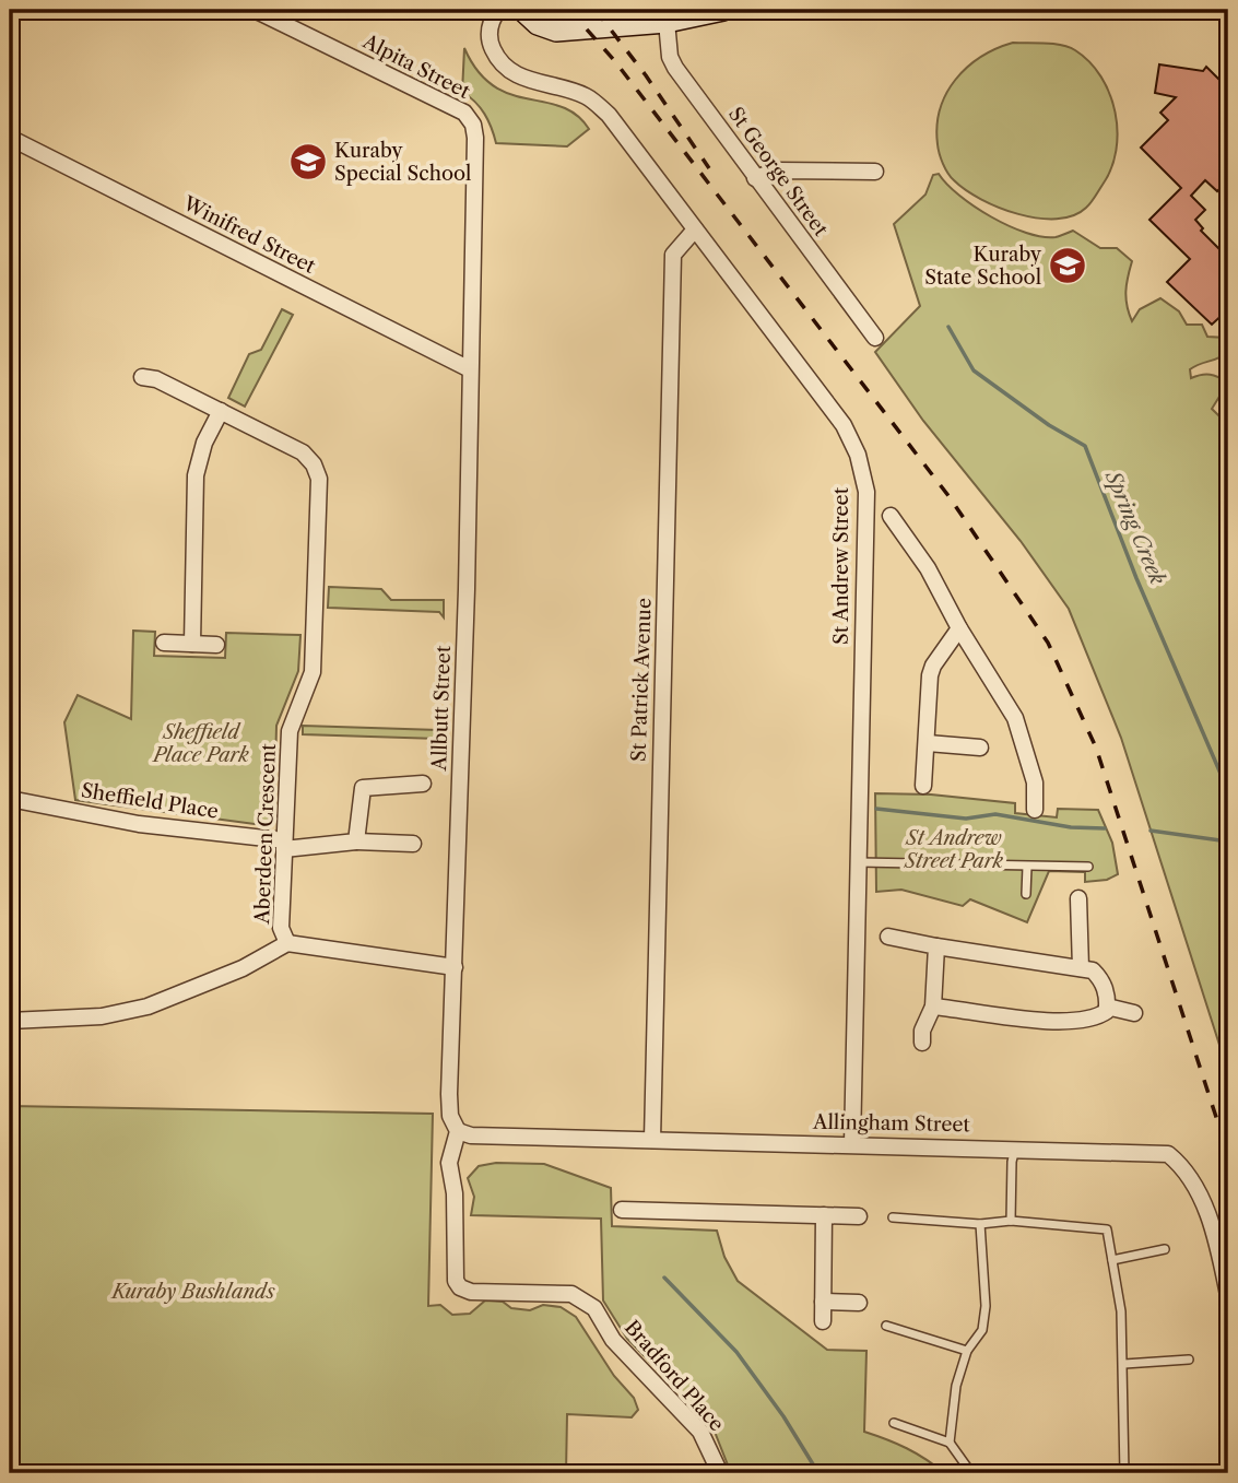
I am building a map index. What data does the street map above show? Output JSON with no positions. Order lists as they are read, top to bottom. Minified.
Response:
{"streets":{"street":["Alpita Street","St George Street","Winifred Street","St Andrew Street","St Patrick Avenue","Allbutt Street","Sheffield Place","Aberdeen Crescent","Allingham Street","Bradford Place"]},"crossings":[["Alpita Street","Allbutt Street"],["Winifred Street","Allbutt Street"],["St Andrew Street","St Patrick Avenue"],["St Andrew Street","Allingham Street"],["St Patrick Avenue","Allingham Street"],["Allbutt Street","Allingham Street"],["Allbutt Street","Bradford Place"],["Sheffield Place","Aberdeen Crescent"]],"water":["Spring Creek"],"parks":["Sheffield Place Park","St Andrew Street Park","Kuraby Bushlands"],"places":{"school or university":["Kuraby Special School","Kuraby State School"]}}
